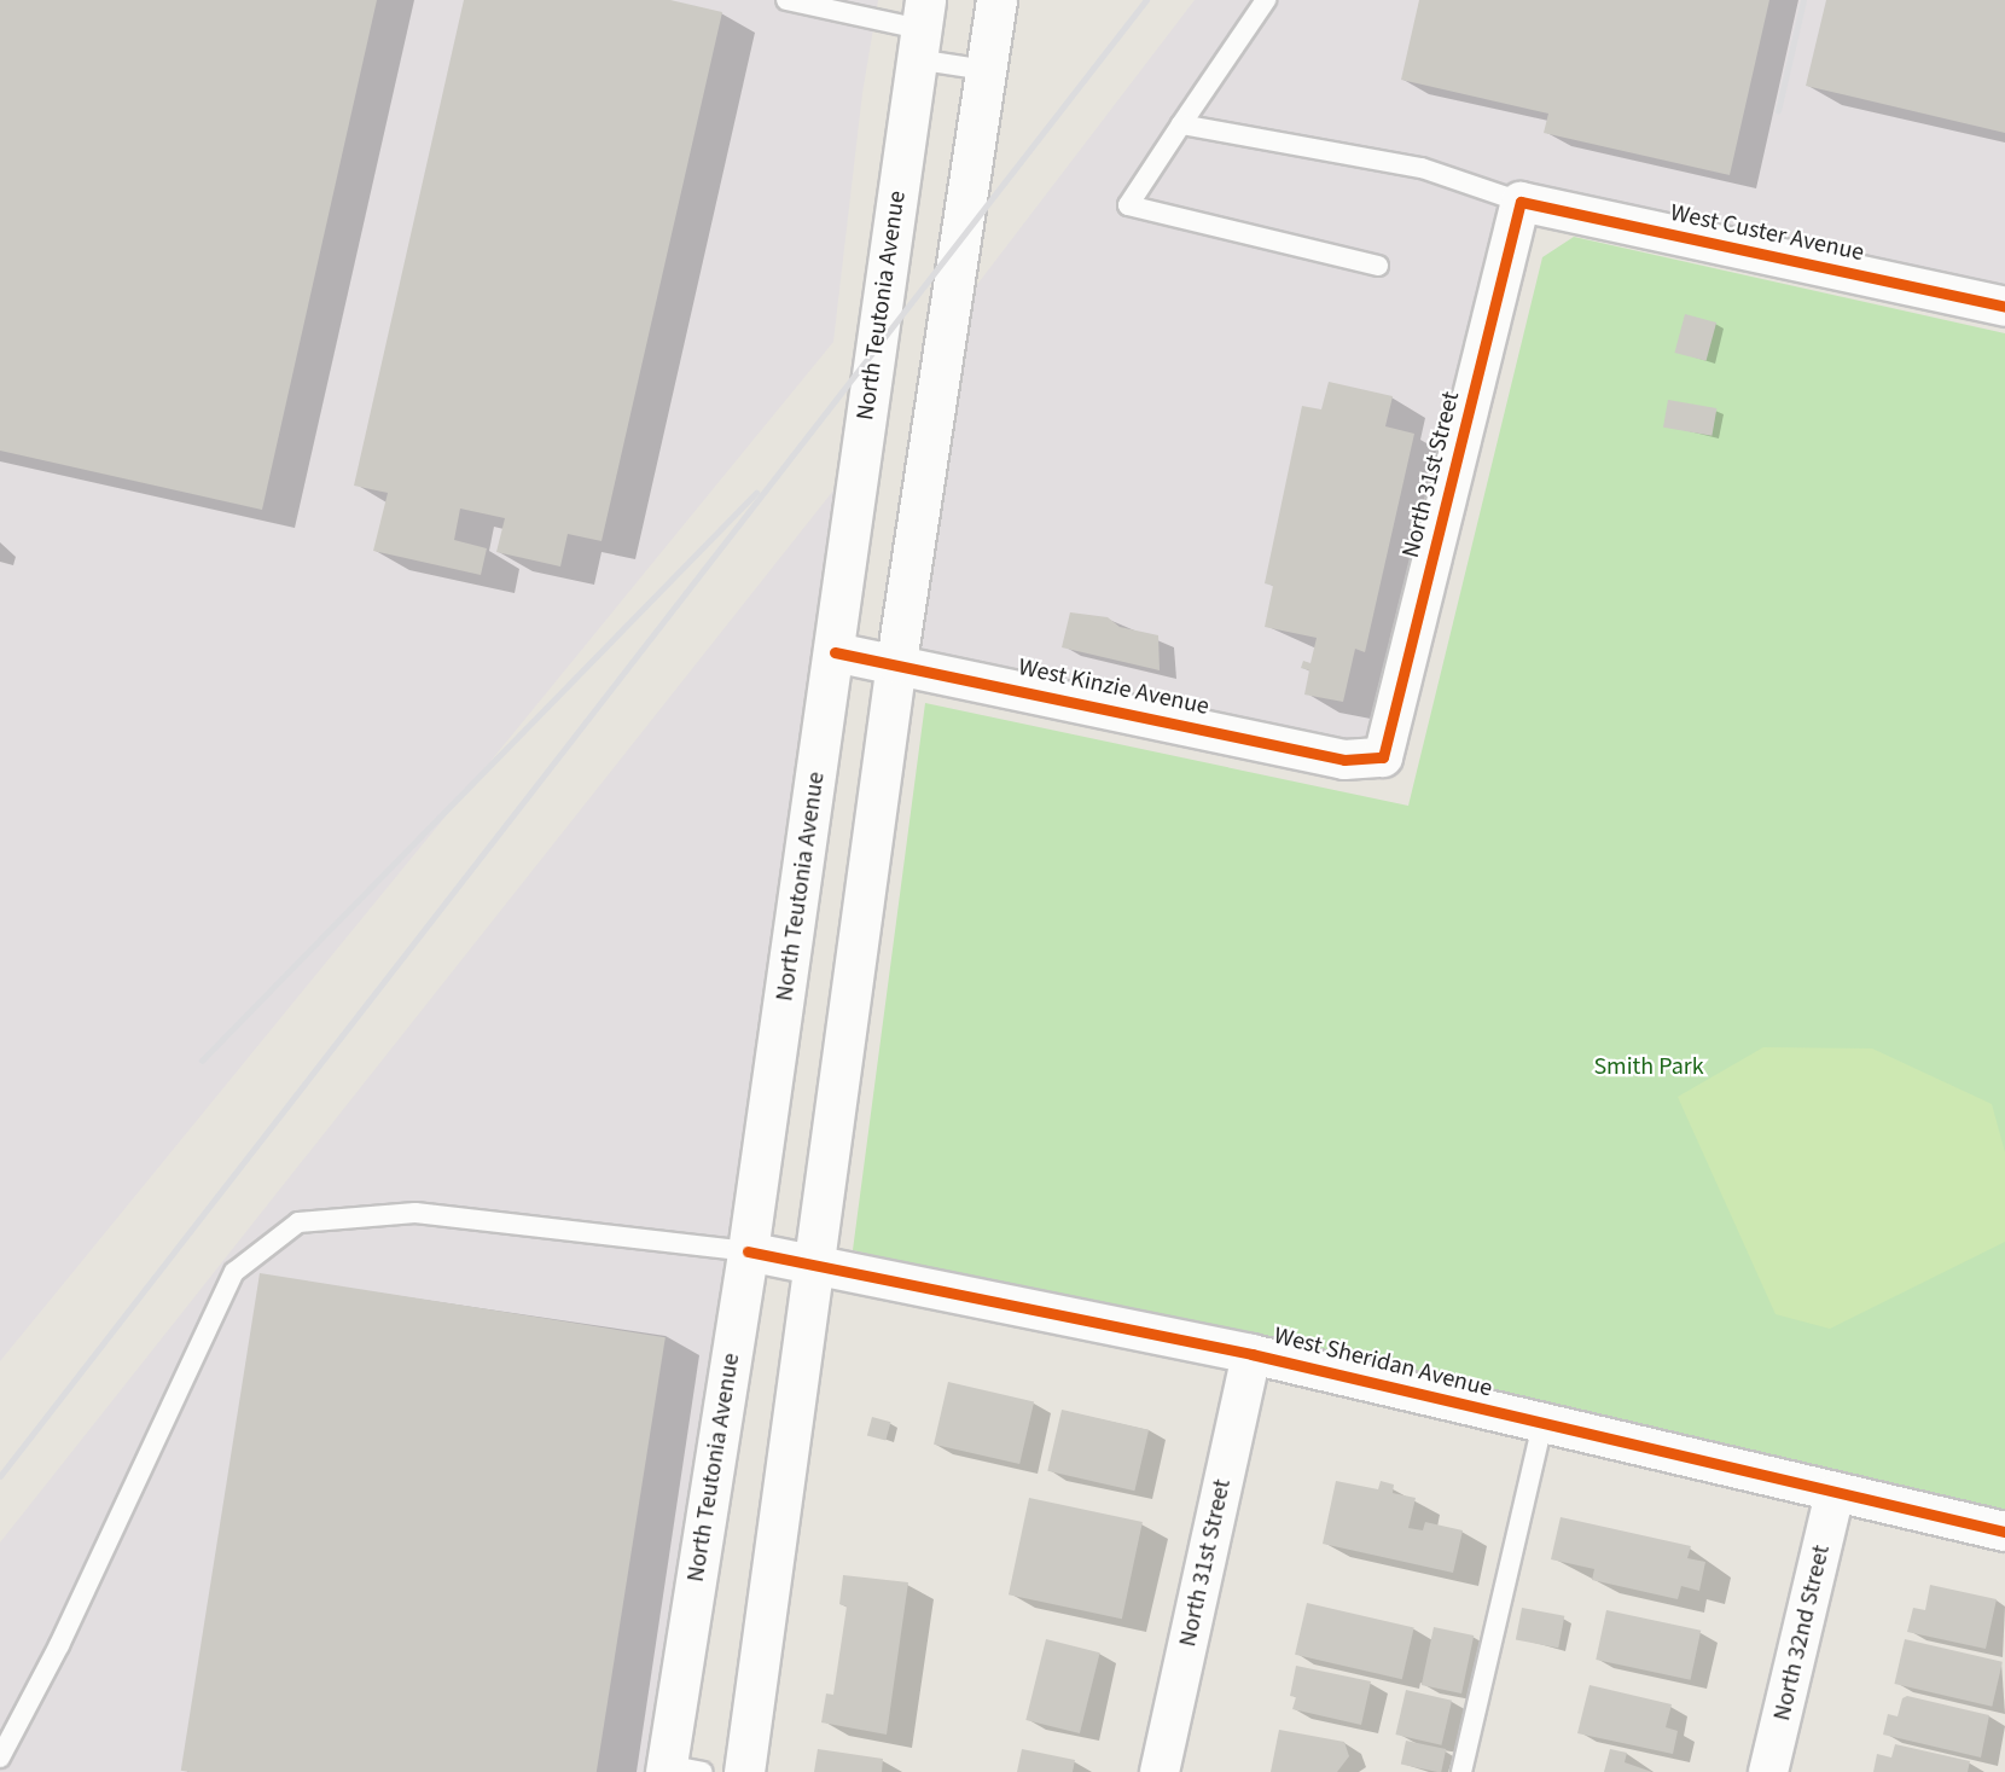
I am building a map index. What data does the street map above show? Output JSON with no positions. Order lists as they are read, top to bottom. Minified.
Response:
{"streets":{"main road":["North Teutonia Avenue"],"street":["West Custer Avenue","North 31st Street","West Kinzie Avenue","West Sheridan Avenue","North 32nd Street"]},"crossings":[["West Custer Avenue","North 31st Street"],["North Teutonia Avenue","West Kinzie Avenue"],["North Teutonia Avenue","West Sheridan Avenue"],["North 31st Street","West Kinzie Avenue"],["North 31st Street","West Sheridan Avenue"],["West Sheridan Avenue","North 32nd Street"]],"parks":["Smith Park"]}
